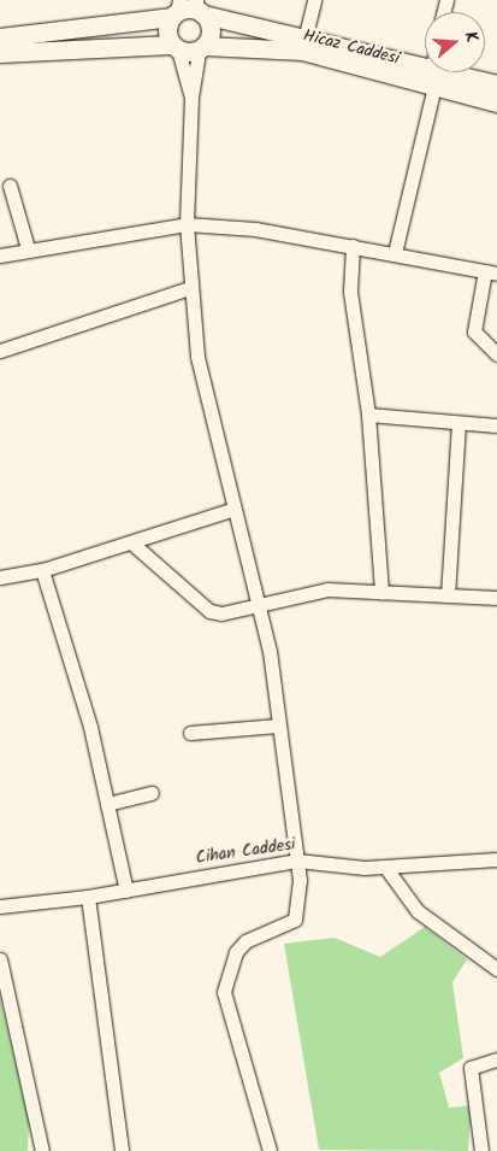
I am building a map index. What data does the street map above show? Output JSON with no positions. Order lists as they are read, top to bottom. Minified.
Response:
{"streets":{"main road":["Hicaz Caddesi"],"street":["Cihan Caddesi"]},"north":"right"}
